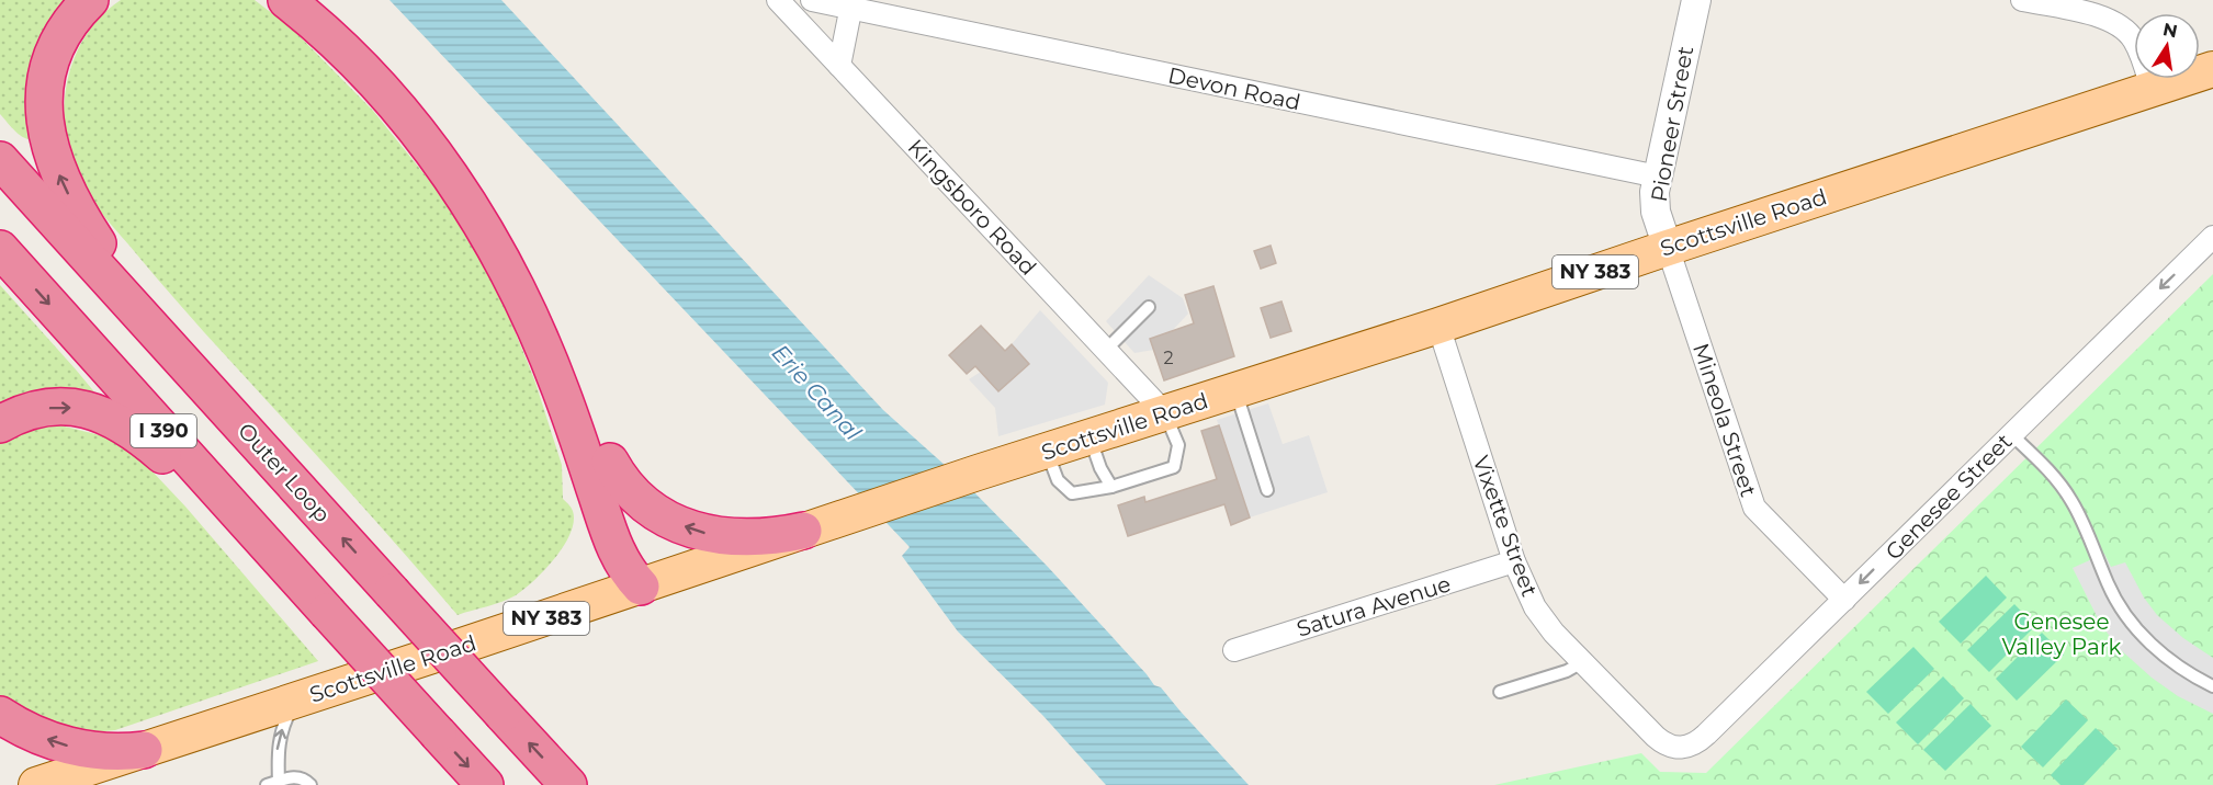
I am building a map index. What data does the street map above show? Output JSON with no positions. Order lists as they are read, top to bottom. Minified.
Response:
{"streets":{"highway":["I 390","Outer Loop"],"main road":["Scottsville Road","NY 383"],"street":["Devon Road","Pioneer Street","Kingsboro Road","Mineola Street","Genesee Street","Vixette Street","Satura Avenue"]},"crossings":[["Devon Road","Pioneer Street"],["Pioneer Street","Scottsville Road"],["Pioneer Street","Mineola Street"],["Kingsboro Road","Scottsville Road"],["Scottsville Road","Mineola Street"],["Scottsville Road","Vixette Street"],["Mineola Street","Genesee Street"],["Genesee Street","Vixette Street"],["Vixette Street","Satura Avenue"]],"one_way":["Genesee Street"],"water":["Erie Canal"],"parks":["Genesee Valley Park"],"house_numbers":["2"],"north":"top"}
